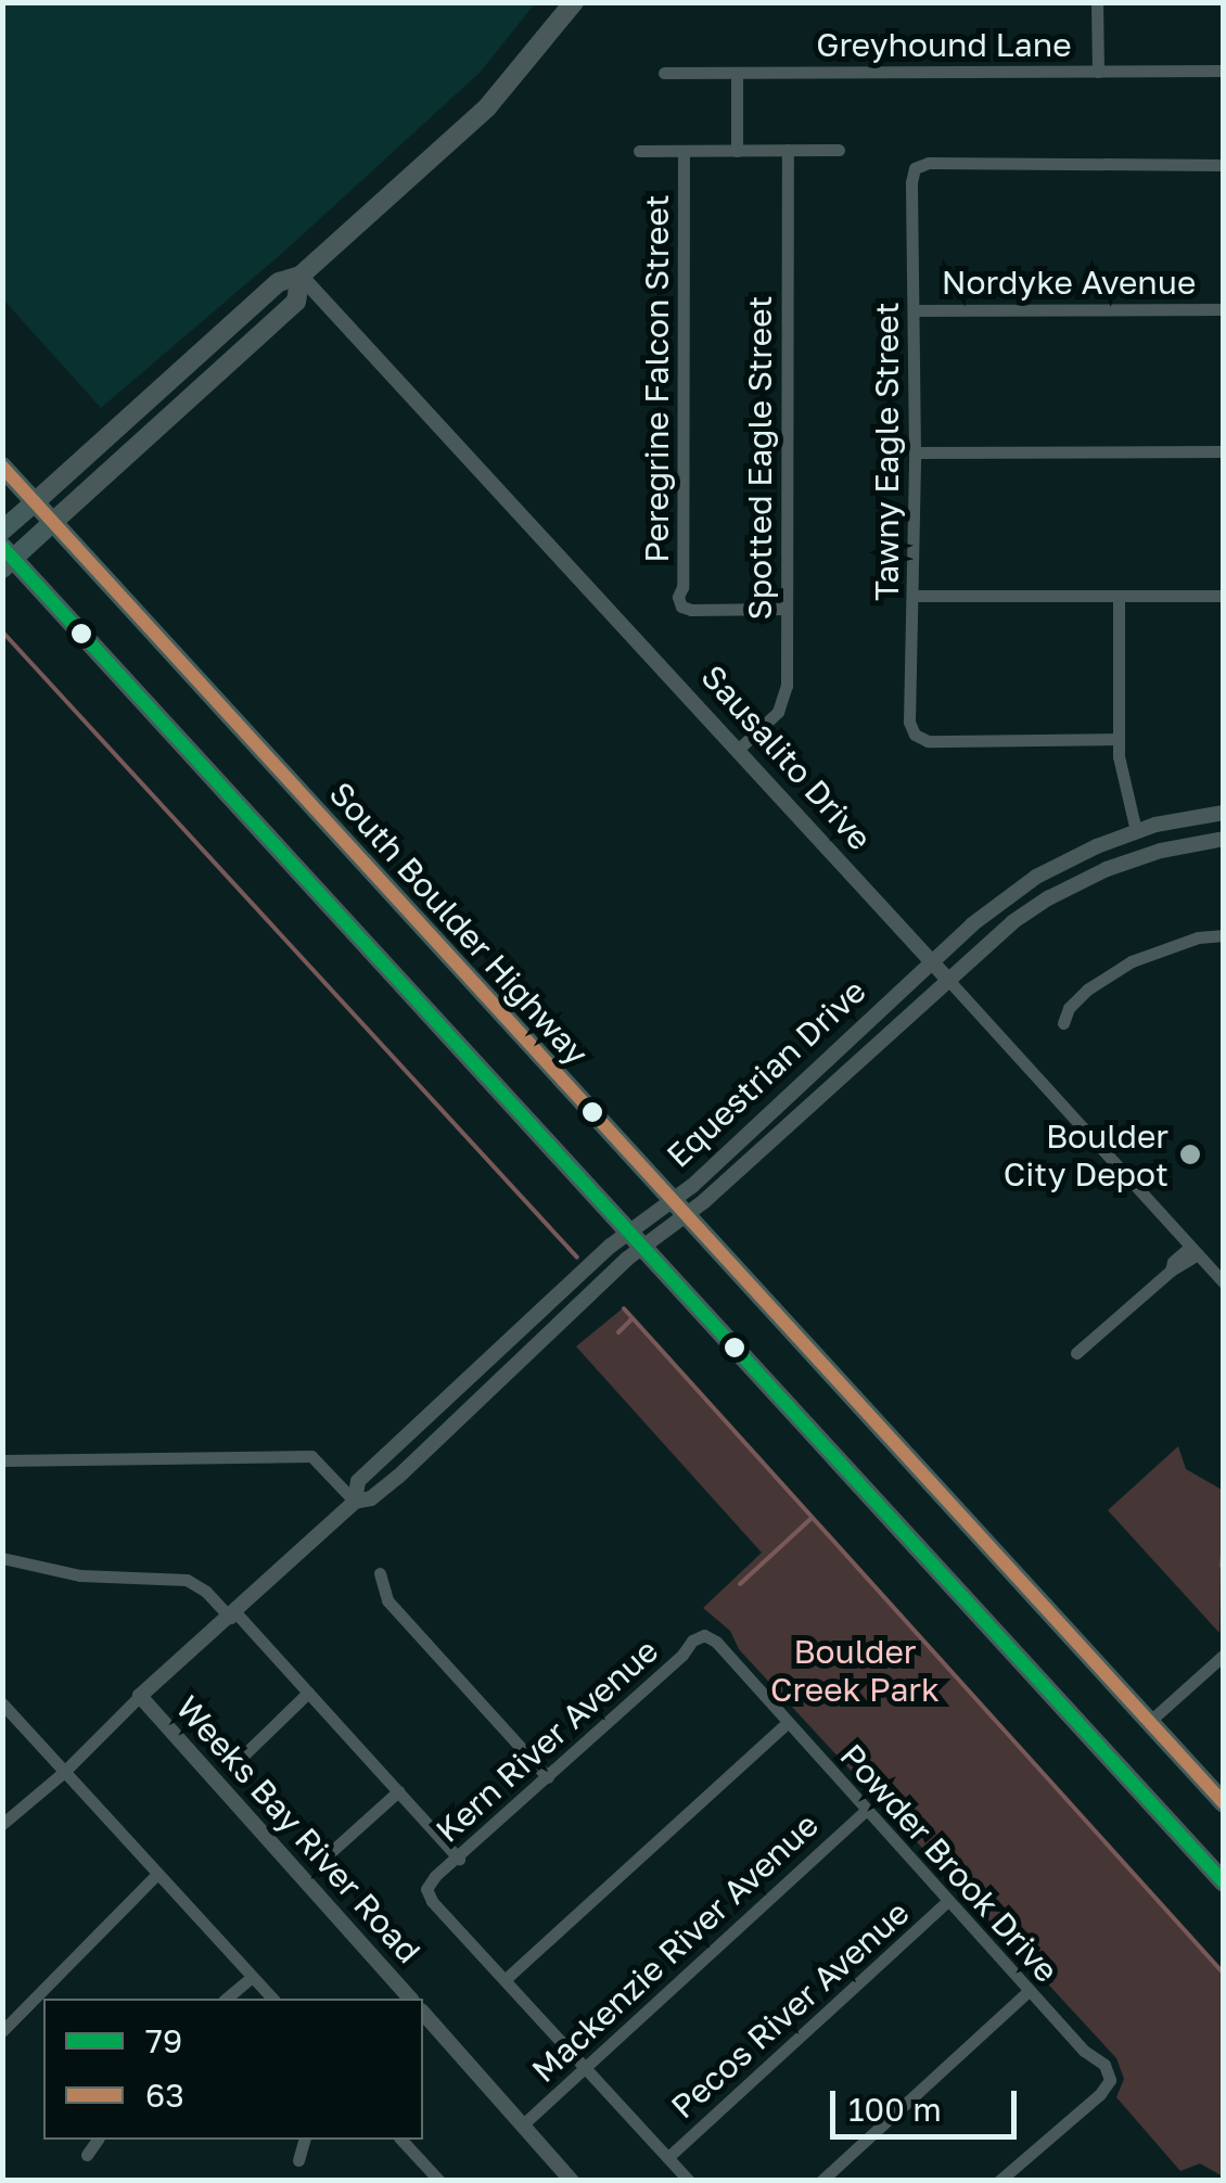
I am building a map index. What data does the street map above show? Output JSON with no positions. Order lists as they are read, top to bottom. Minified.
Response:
{"streets":{"main road":["South Boulder Highway"],"street":["Greyhound Lane","Nordyke Avenue","Peregrine Falcon Street","Tawny Eagle Street","Spotted Eagle Street","Sausalito Drive","Equestrian Drive","Kern River Avenue","Weeks Bay River Road","Powder Brook Drive","Mackenzie River Avenue","Pecos River Avenue"]},"crossings":[["Nordyke Avenue","Tawny Eagle Street"],["Peregrine Falcon Street","Spotted Eagle Street"],["Spotted Eagle Street","Sausalito Drive"],["Sausalito Drive","Equestrian Drive"],["South Boulder Highway","Equestrian Drive"],["Equestrian Drive","Weeks Bay River Road"],["Kern River Avenue","Powder Brook Drive"],["Weeks Bay River Road","Mackenzie River Avenue"],["Powder Brook Drive","Mackenzie River Avenue"],["Powder Brook Drive","Pecos River Avenue"]],"parks":["Boulder Creek Park"],"places":["Boulder City Depot"],"lines":["transit line 63","transit line 79"],"legend":["79","63"],"scale_bar":"100 m"}
